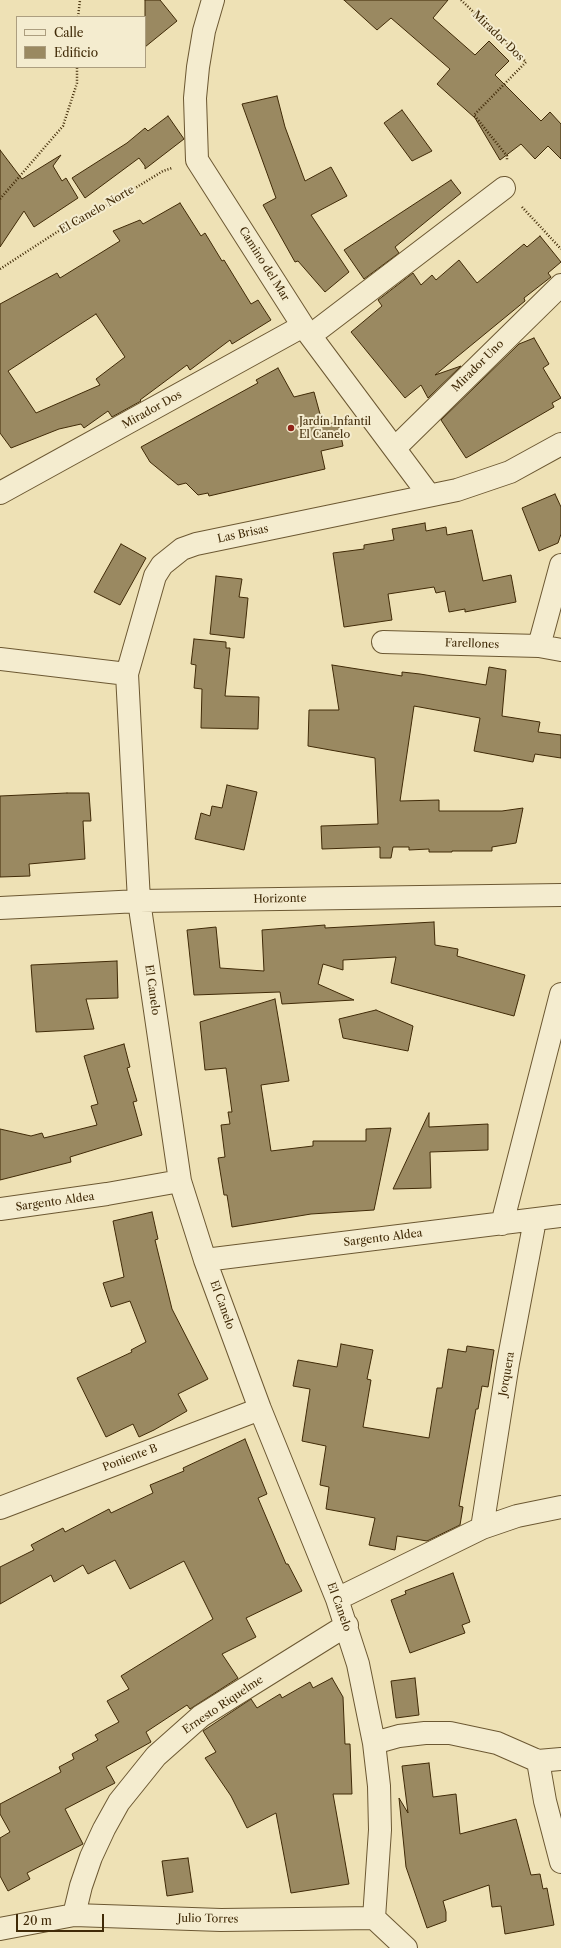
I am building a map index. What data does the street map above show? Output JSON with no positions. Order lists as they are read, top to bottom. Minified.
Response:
{"streets":{"street":["Mirador Dos","Camino del Mar","Mirador Uno","Las Brisas","Farellones","Horizonte","El Canelo","Sargento Aldea","Jorquera","Poniente B","Ernesto Riquelme","Julio Torres"],"path":["El Canelo Norte"]},"crossings":[["Mirador Dos","Camino del Mar"],["El Canelo Norte","Camino del Mar"],["Camino del Mar","Mirador Uno"],["Camino del Mar","Las Brisas"],["Las Brisas","El Canelo"],["Horizonte","El Canelo"],["El Canelo","Sargento Aldea"],["El Canelo","Poniente B"],["El Canelo","Ernesto Riquelme"],["El Canelo","Julio Torres"],["Sargento Aldea","Jorquera"],["Ernesto Riquelme","Julio Torres"]],"places":["Jardín Infantil El Canelo"],"legend":["Calle","Edificio"],"scale_bar":"20 m"}
